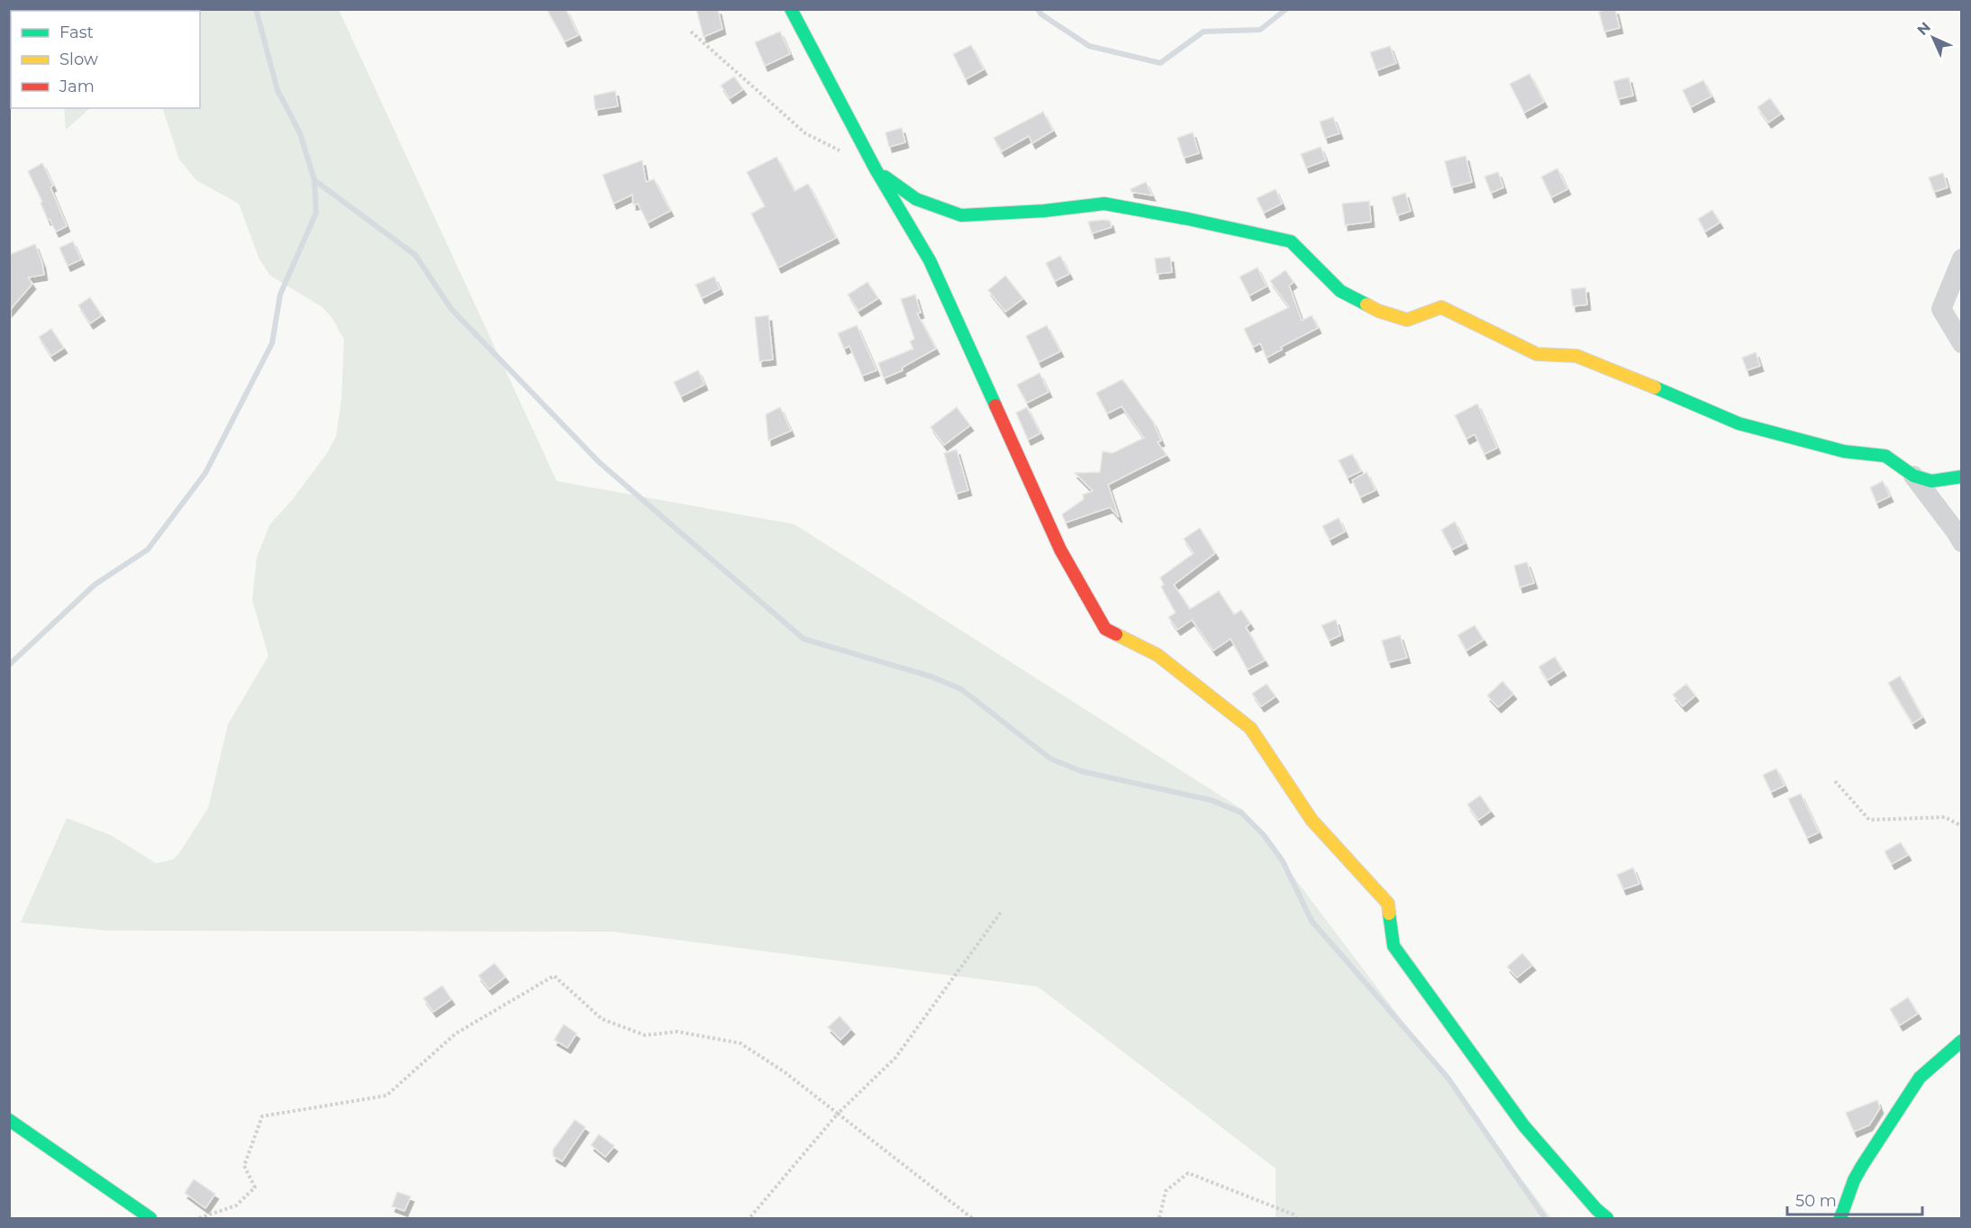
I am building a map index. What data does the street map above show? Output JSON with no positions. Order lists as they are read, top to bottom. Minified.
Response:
{"legend":["Fast","Slow","Jam"],"scale_bar":"50 m","north":"top left"}
